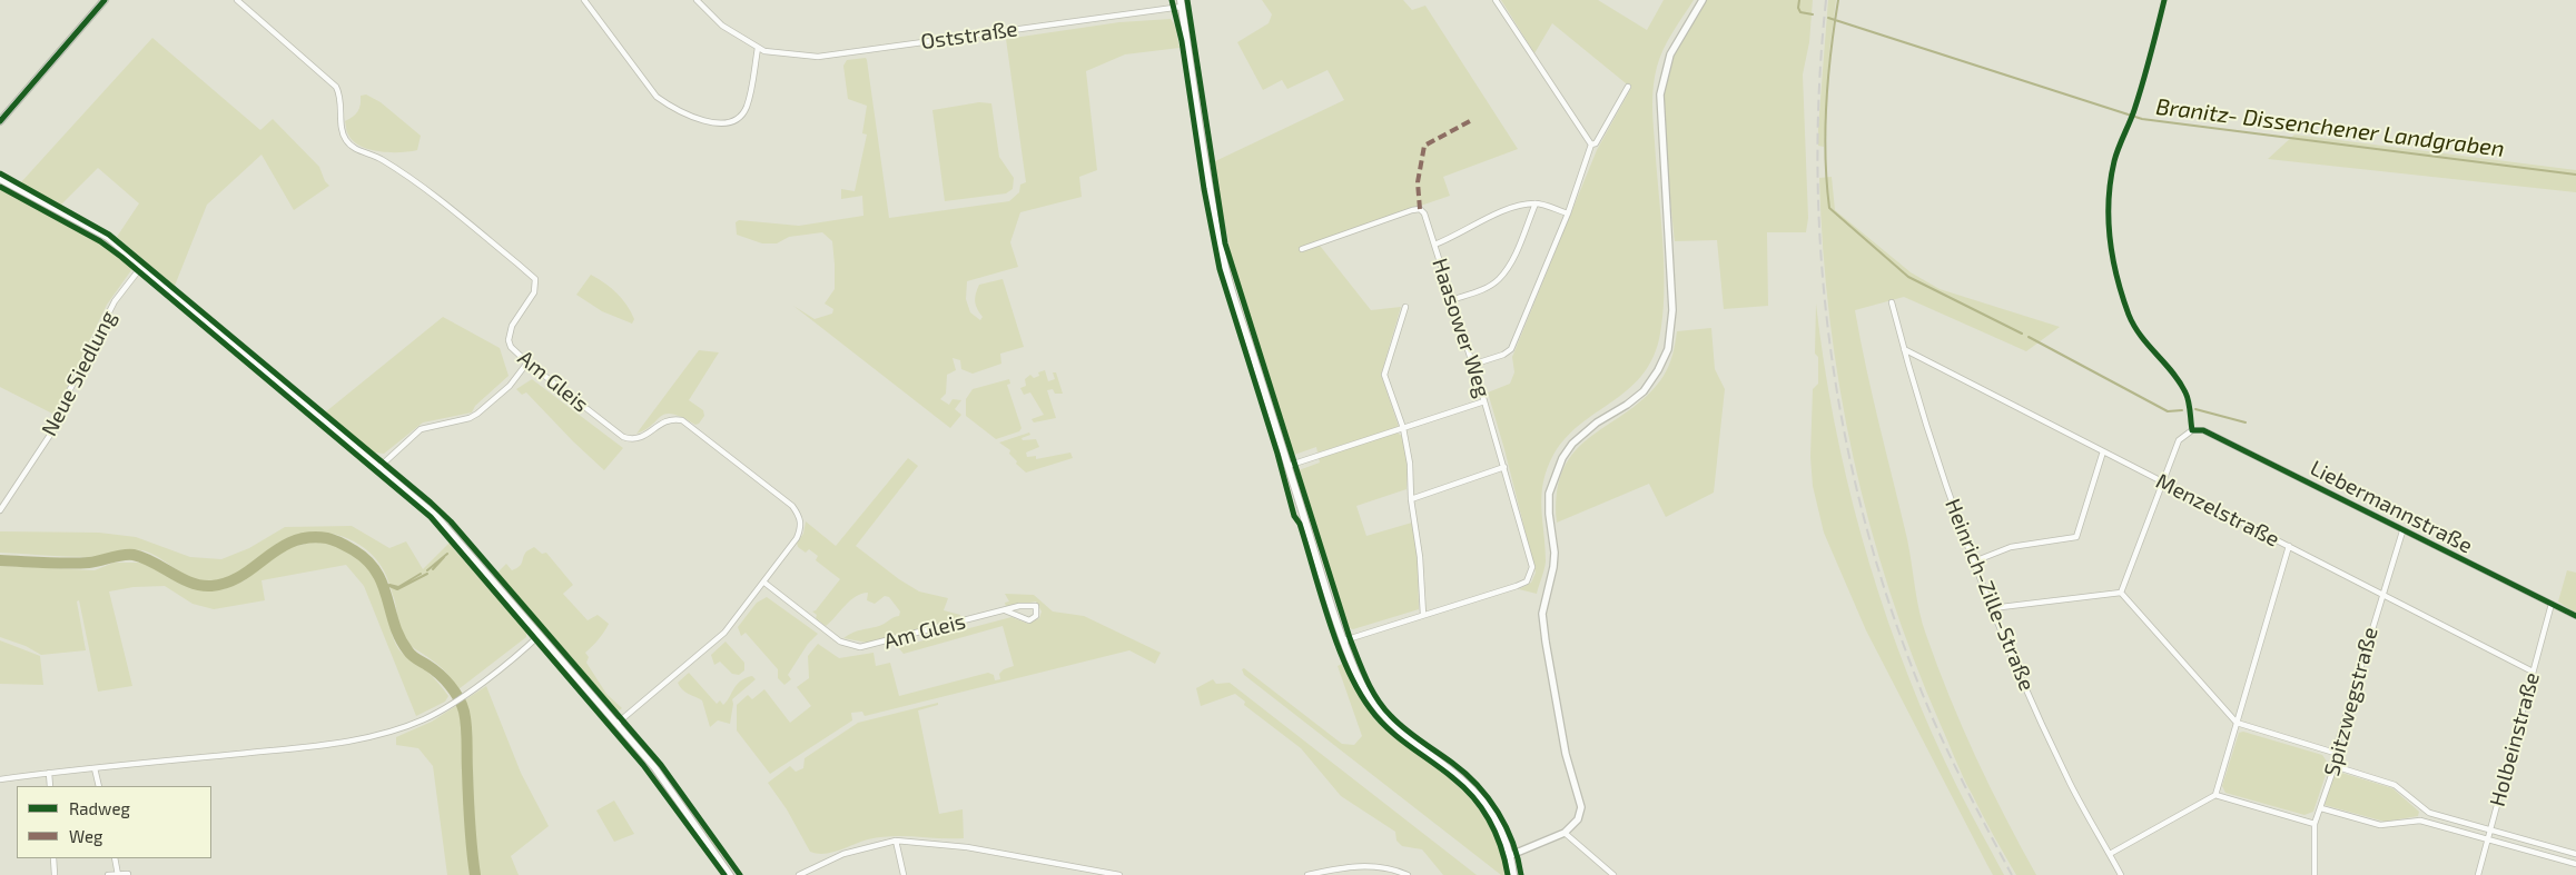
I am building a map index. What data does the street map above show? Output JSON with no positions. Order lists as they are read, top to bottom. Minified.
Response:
{"streets":{"street":["Oststraße","Haasower Weg","Neue Siedlung","Am Gleis","Liebermannstraße","Menzelstraße","Heinrich-Zille-Straße","Spitzwegstraße","Holbeinstraße"]},"crossings":[["Liebermannstraße","Menzelstraße"],["Liebermannstraße","Spitzwegstraße"],["Liebermannstraße","Holbeinstraße"],["Menzelstraße","Heinrich-Zille-Straße"],["Menzelstraße","Spitzwegstraße"],["Menzelstraße","Holbeinstraße"]],"water":["Branitz- Dissenchener Landgraben"],"legend":["Radweg","Weg"]}
